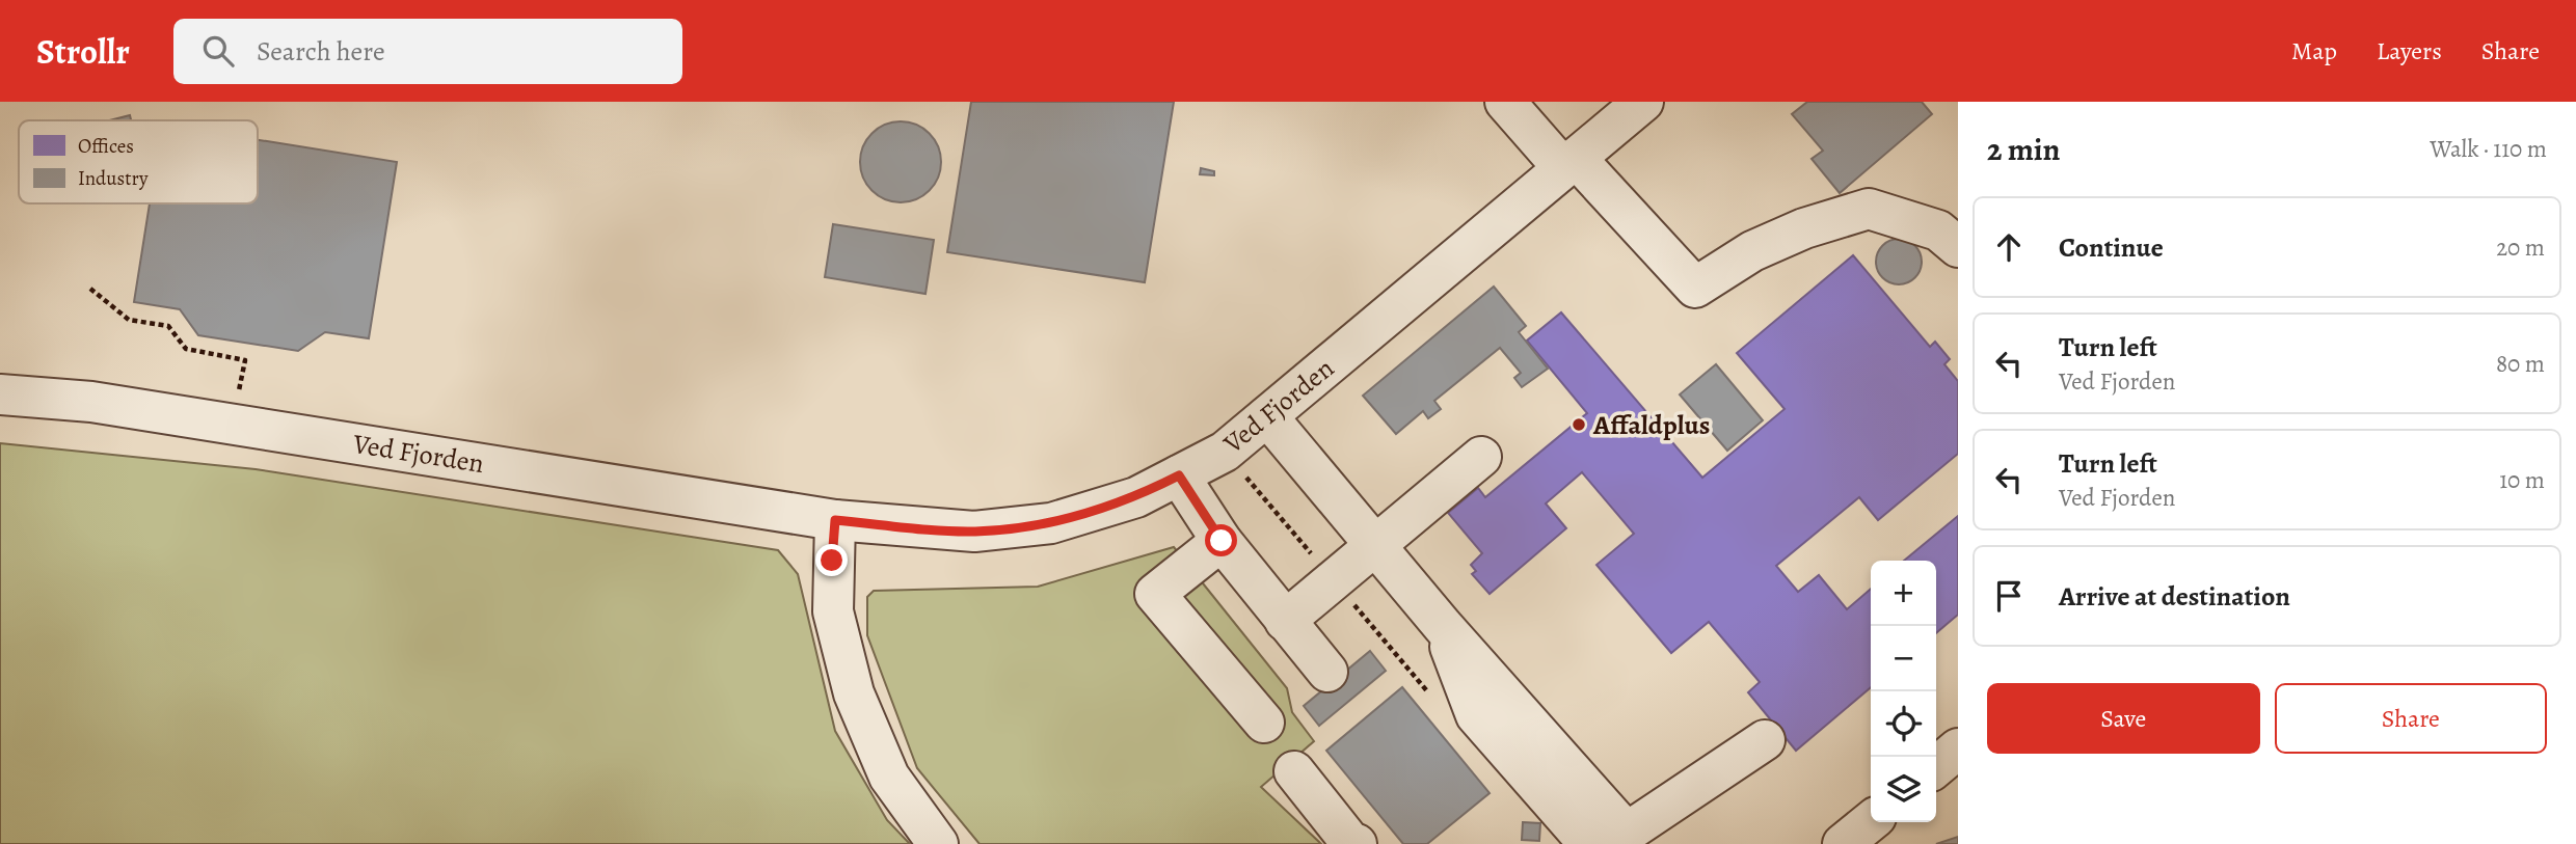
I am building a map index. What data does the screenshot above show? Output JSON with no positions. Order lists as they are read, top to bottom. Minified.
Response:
{"streets":{"street":["Ved Fjorden"]},"places":["Affaldplus"],"legend":["Offices","Industry"],"page":{"header":"Strollr","search":"Search here","nav":["Map","Layers","Share"],"heading":["2 min","Walk · 110 m"],"list":[["Continue","20 m"],["Turn left","Ved Fjorden","80 m"],["Turn left","Ved Fjorden","10 m"],"Arrive at destination"],"map_buttons":["+","−"],"buttons":["Save","Share"]}}
